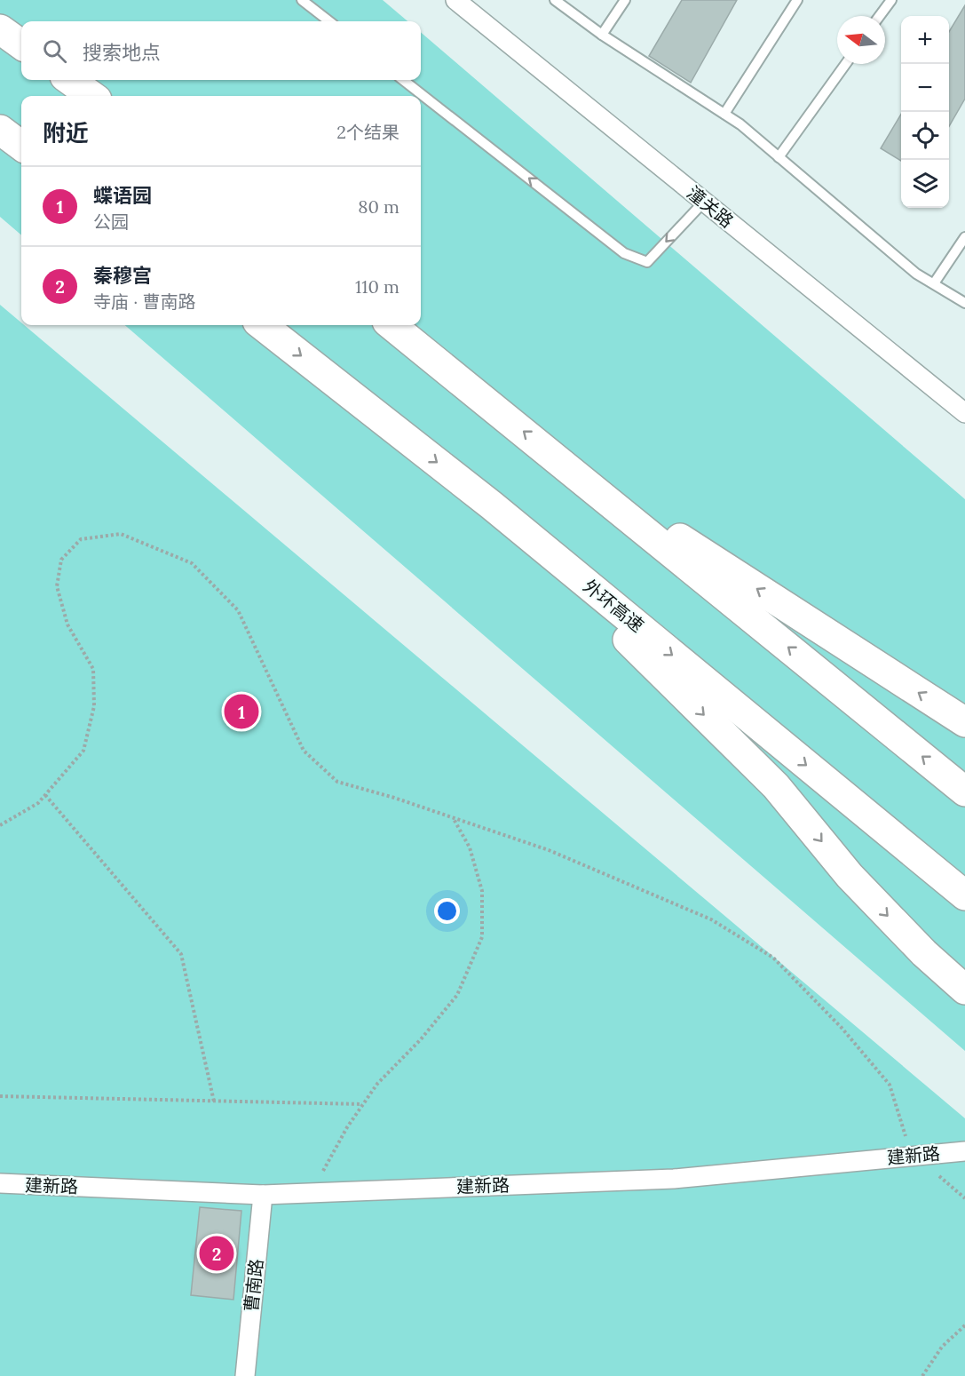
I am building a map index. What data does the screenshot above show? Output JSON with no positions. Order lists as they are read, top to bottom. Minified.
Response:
{"streets":{"highway":["外环高速"],"street":["潼关路","建新路","曹南路"]},"crossings":[["建新路","曹南路"]],"north":"left","page":{"map_buttons":["+","−"],"search":"搜索地点","heading":["附近","2个结果"],"list":[{"mark":"1","name":"蝶语园","note":"公园","value":"80 m"},{"mark":"2","name":"秦穆宫","note":"寺庙 · 曹南路","value":"110 m"}],"pins":["1","2"]}}
